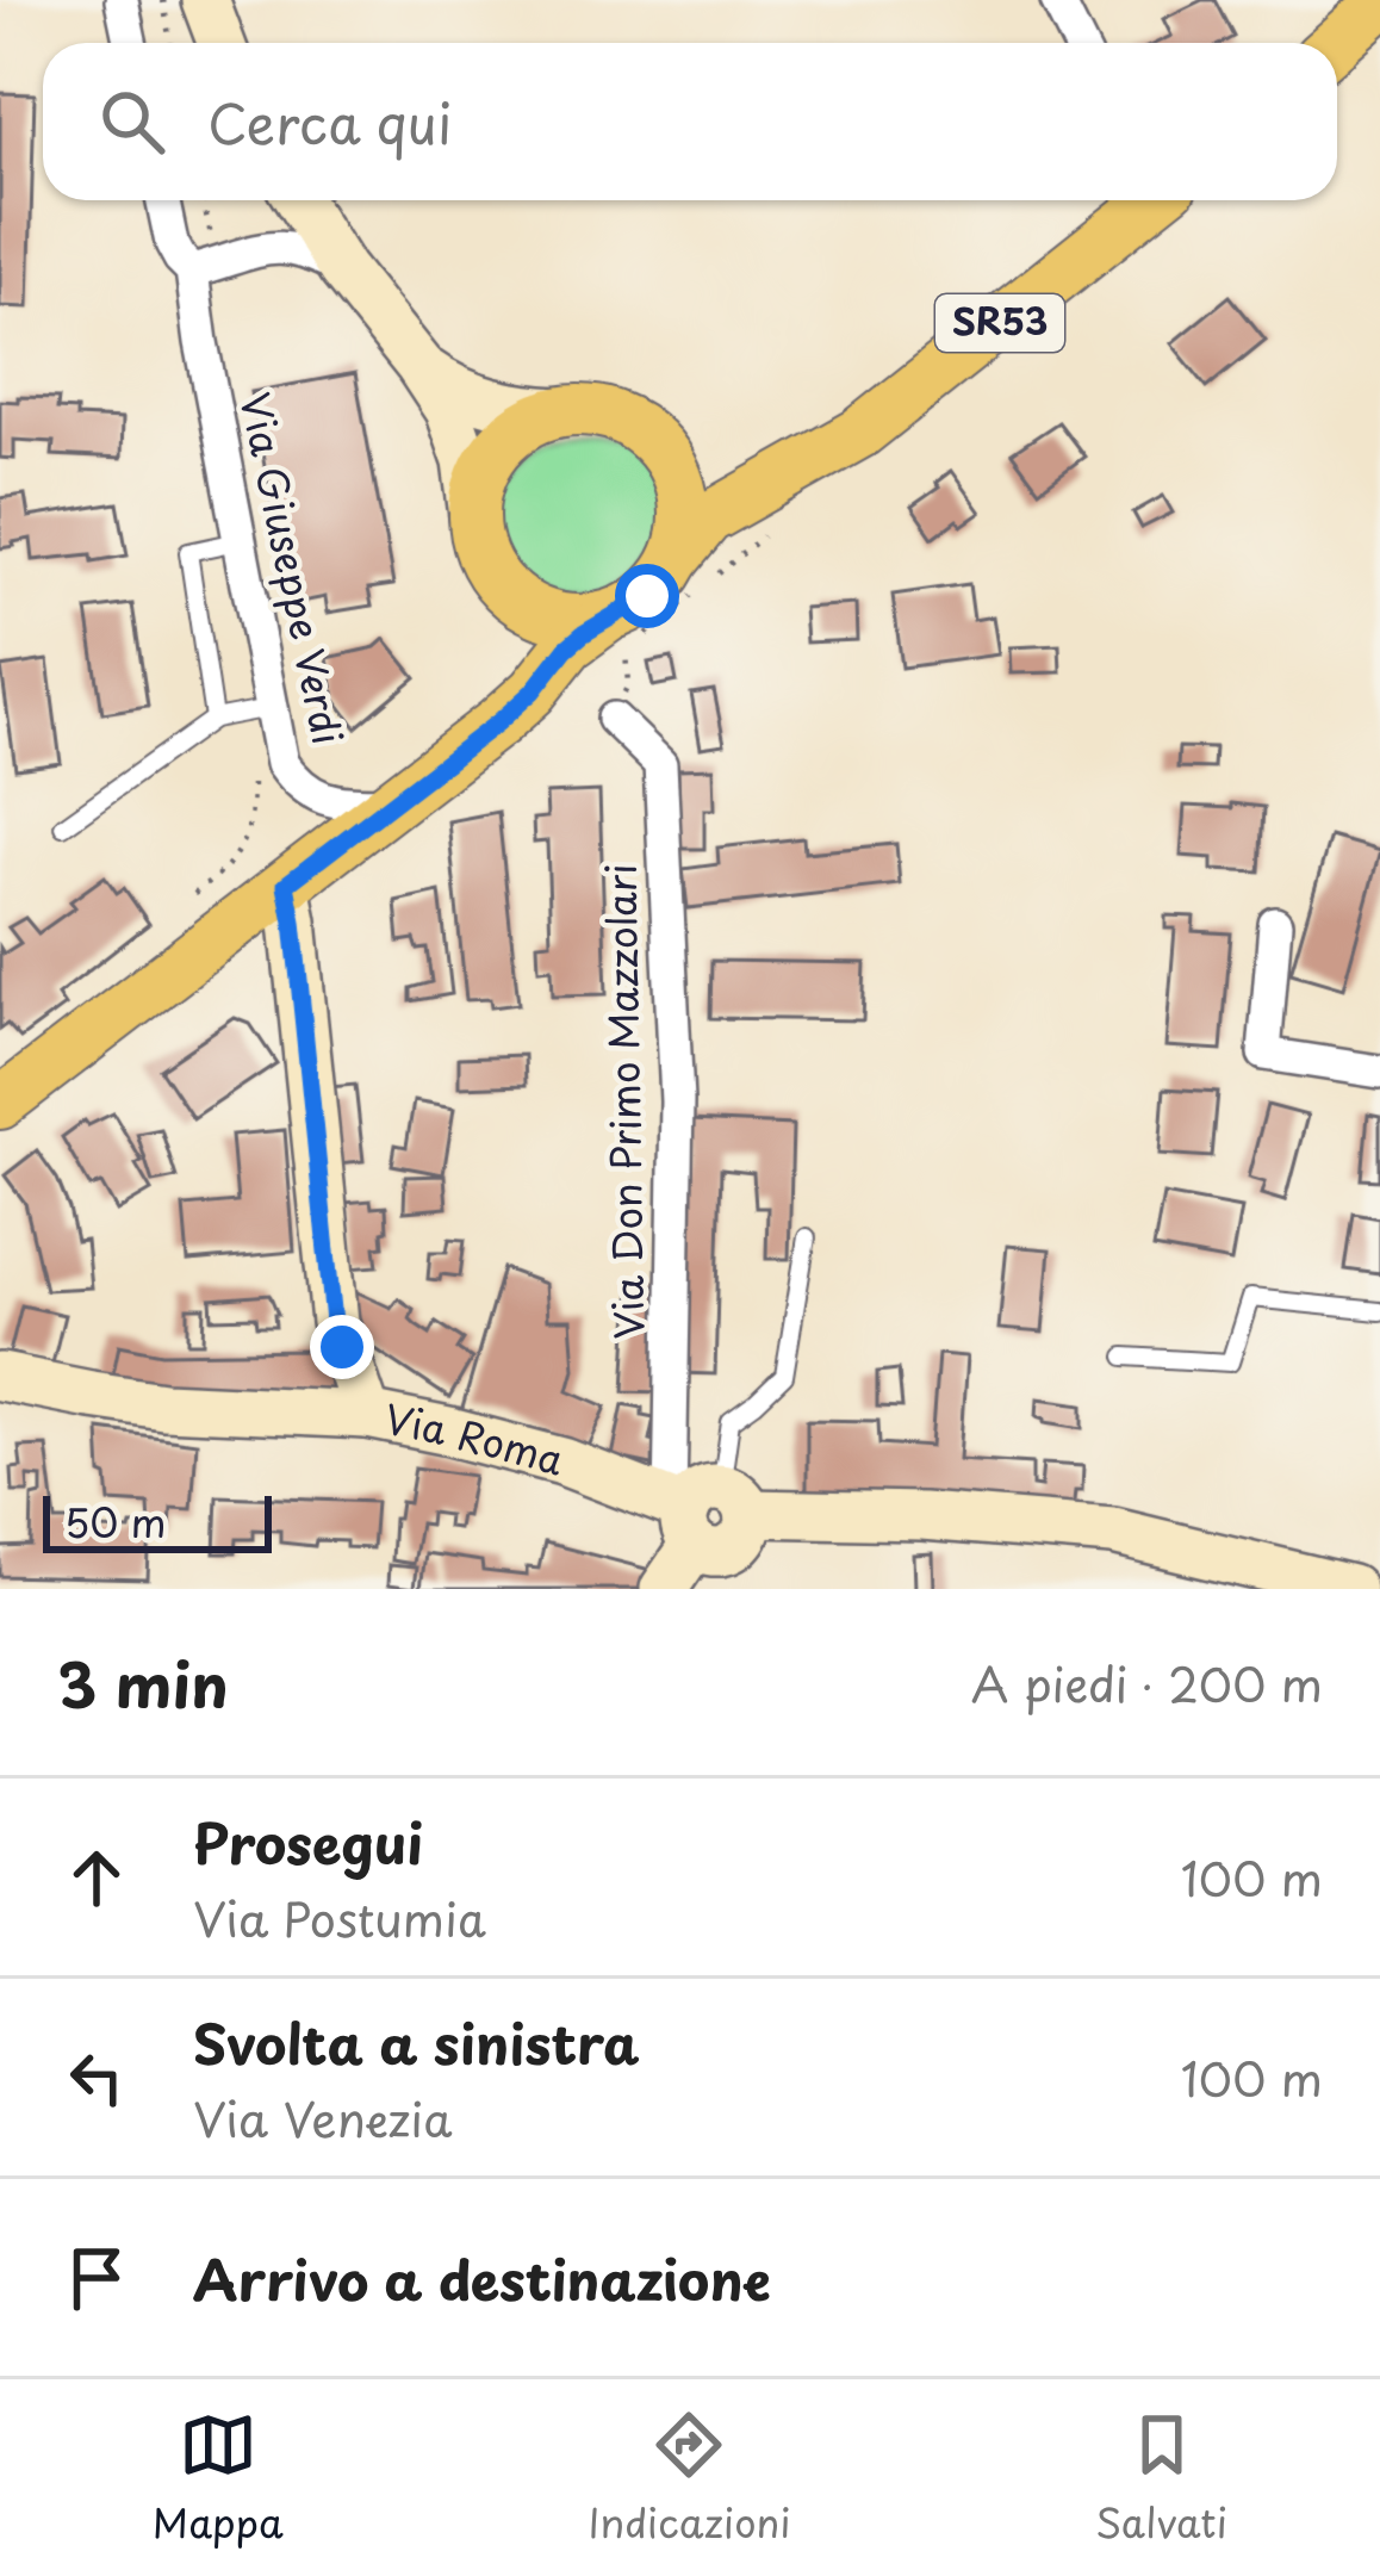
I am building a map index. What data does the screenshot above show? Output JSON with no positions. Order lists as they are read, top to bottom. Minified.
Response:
{"streets":{"main road":["SR53"],"street":["Via Giuseppe Verdi","Via Don Primo Mazzolari","Via Roma"]},"crossings":[["Via Don Primo Mazzolari","Via Roma"]],"scale_bar":"50 m","page":{"search":"Cerca qui","scale":"50 m","heading":["3 min","A piedi · 200 m"],"list":[["Prosegui","Via Postumia","100 m"],["Svolta a sinistra","Via Venezia","100 m"],"Arrivo a destinazione"],"nav":["Mappa","Indicazioni","Salvati"]}}
